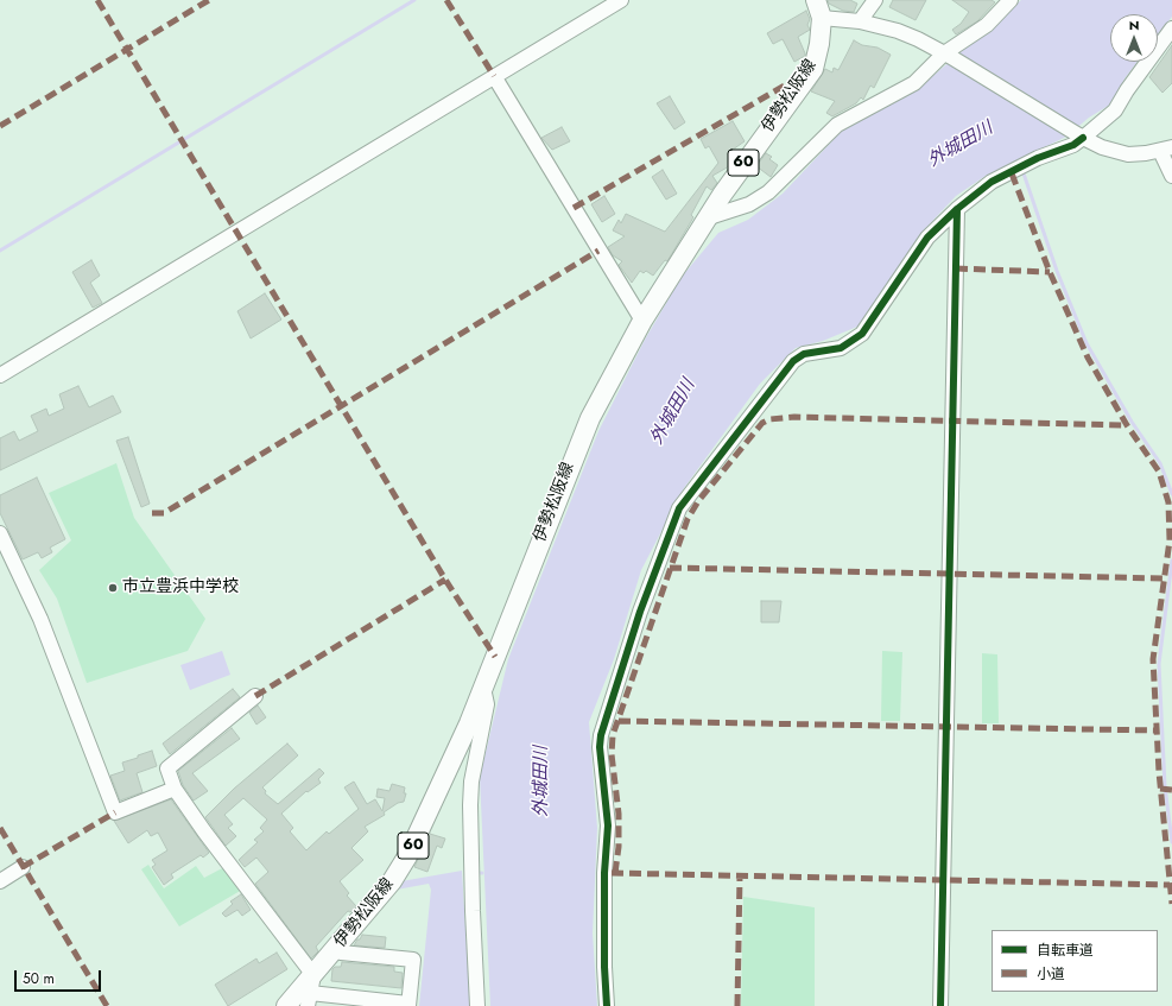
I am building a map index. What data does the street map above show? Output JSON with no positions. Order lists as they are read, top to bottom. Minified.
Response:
{"streets":{"main road":["伊勢松阪線","60"]},"water":["外城田川"],"places":["市立豊浜中学校"],"legend":["自転車道","小道"],"scale_bar":"50 m","north":"top"}
